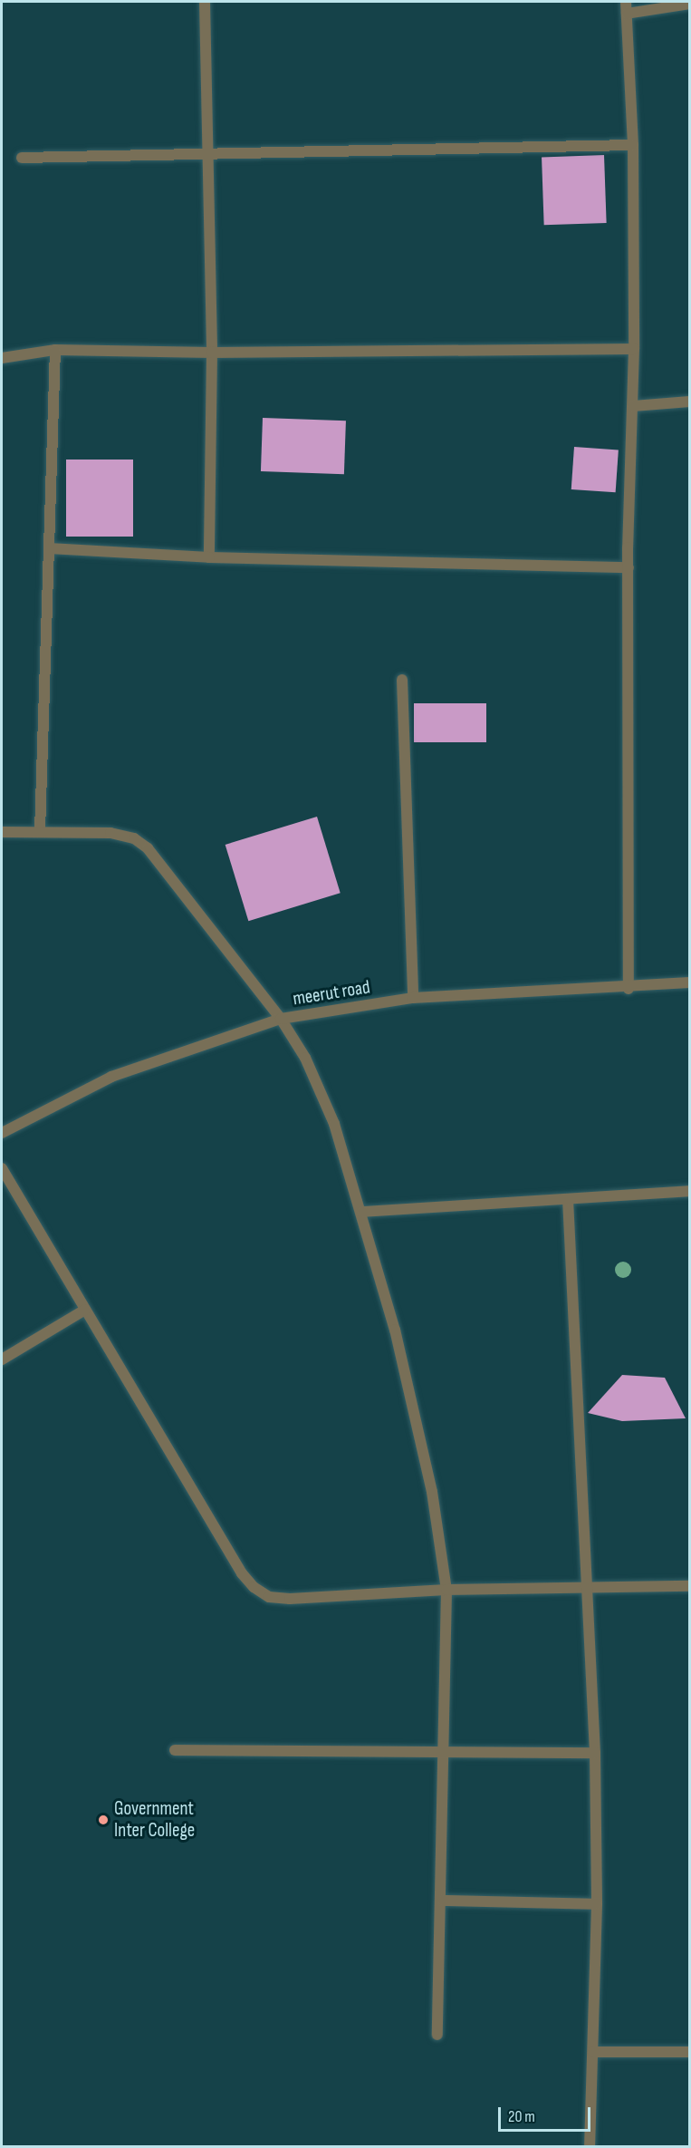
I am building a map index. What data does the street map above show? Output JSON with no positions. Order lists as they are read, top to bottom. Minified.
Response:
{"streets":{"street":["meerut road"]},"places":["Government Inter College"],"scale_bar":"20 m"}
